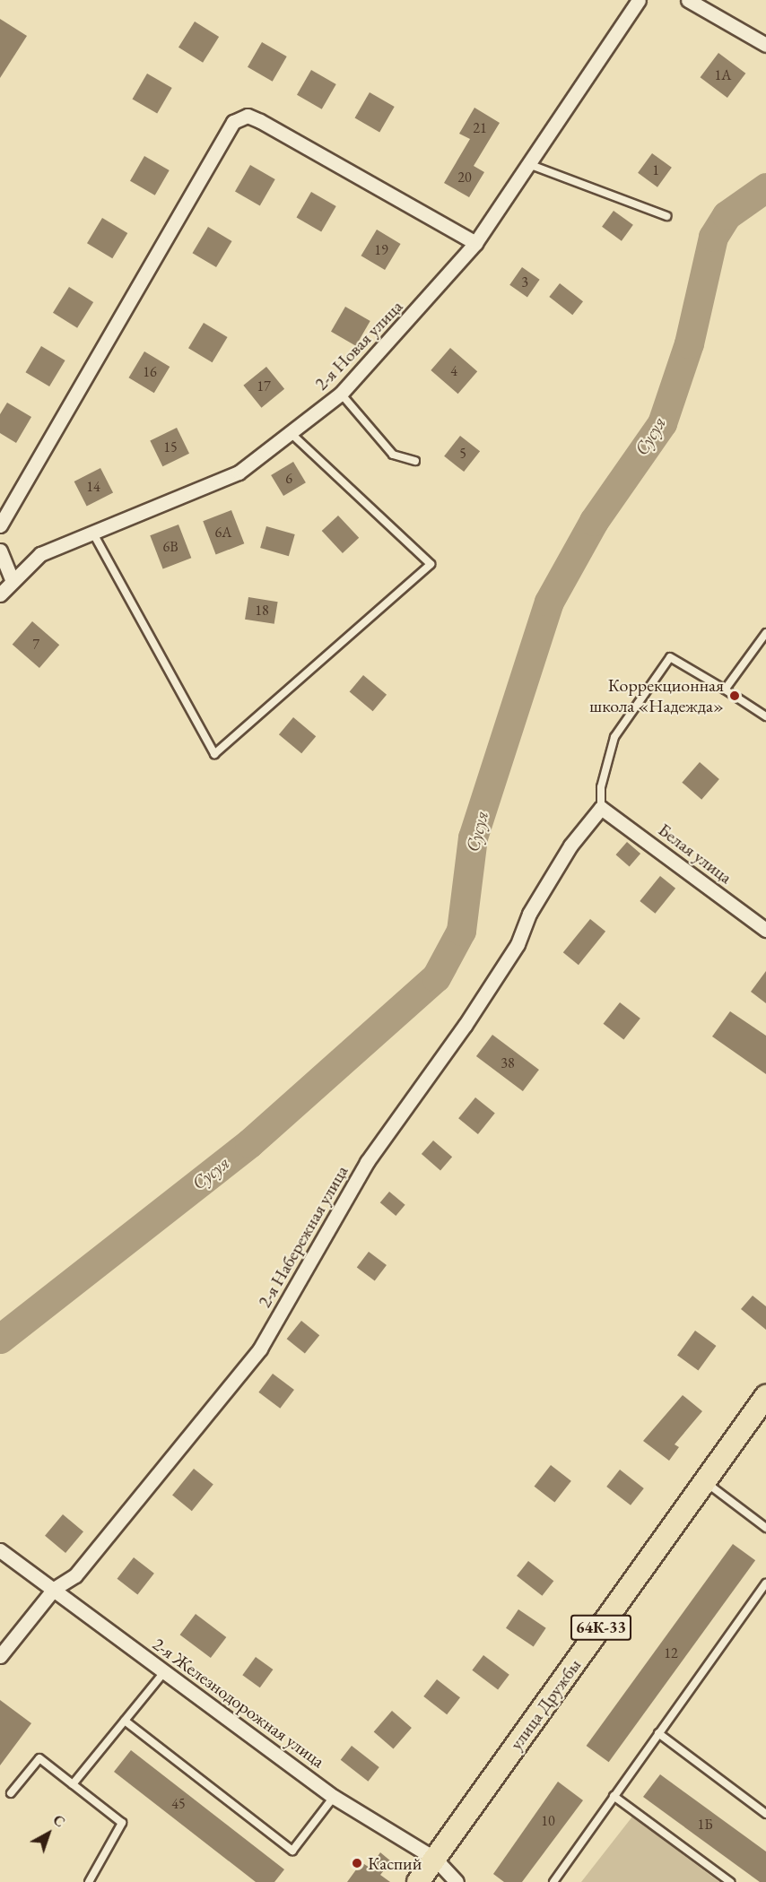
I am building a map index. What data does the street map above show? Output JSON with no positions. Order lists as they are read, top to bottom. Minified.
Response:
{"streets":{"main road":["64К-33","улица Дружбы"],"street":["2-я Новая улица","Белая улица","2-я Набережная улица","2-я Железнодорожная улица"]},"crossings":[["Белая улица","2-я Набережная улица"],["2-я Набережная улица","2-я Железнодорожная улица"],["2-я Железнодорожная улица","улица Дружбы"]],"water":["Сусуя"],"places":["Коррекционная школа «Надежда»","Каспий"],"house_numbers":["1А","21","1","20","19","3","4","16","17","15","5","6","14","6А","6В","18","7","38","12","45","10","1Б"],"north":"top right"}
